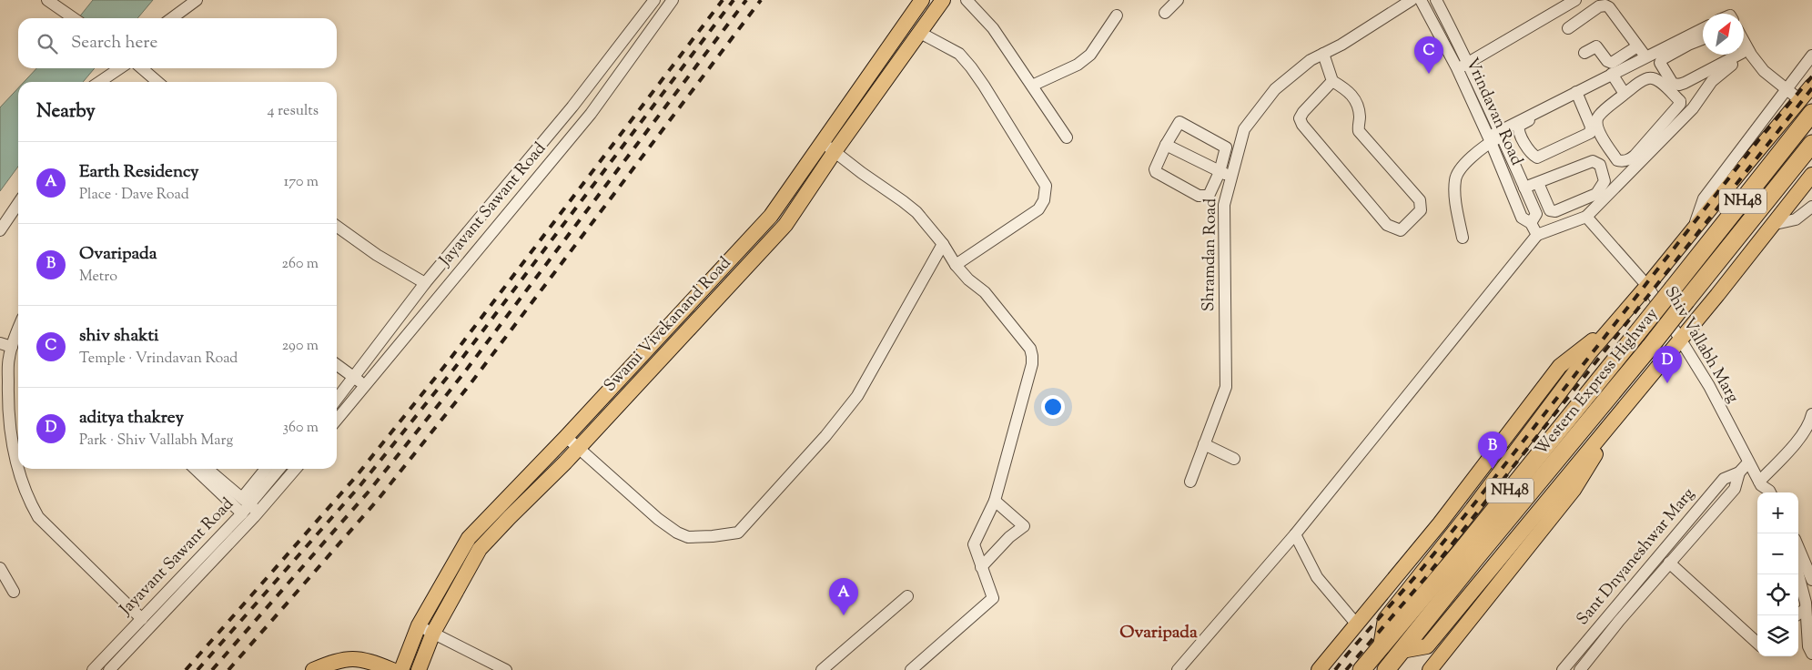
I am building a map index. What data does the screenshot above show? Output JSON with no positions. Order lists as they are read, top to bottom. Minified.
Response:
{"streets":{"highway":["NH48","Western Express Highway"],"main road":["Swami Vivekanand Road"],"street":["Vrindavan Road","Jayavant Sawant Road","Shramdan Road","Shiv Vallabh Marg","Sant Dnyaneshwar Marg"]},"crossings":[["Shiv Vallabh Marg","Sant Dnyaneshwar Marg"]],"districts":["Ovaripada"],"north":"top right","page":{"search":"Search here","pins":["C","D","B","A"],"heading":["Nearby","4 results"],"list":[{"mark":"A","name":"Earth Residency","note":"Place · Dave Road","value":"170 m"},{"mark":"B","name":"Ovaripada","note":"Metro","value":"260 m"},{"mark":"C","name":"shiv shakti","note":"Temple · Vrindavan Road","value":"290 m"},{"mark":"D","name":"aditya thakrey","note":"Park · Shiv Vallabh Marg","value":"360 m"}],"map_buttons":["+","−"]}}
